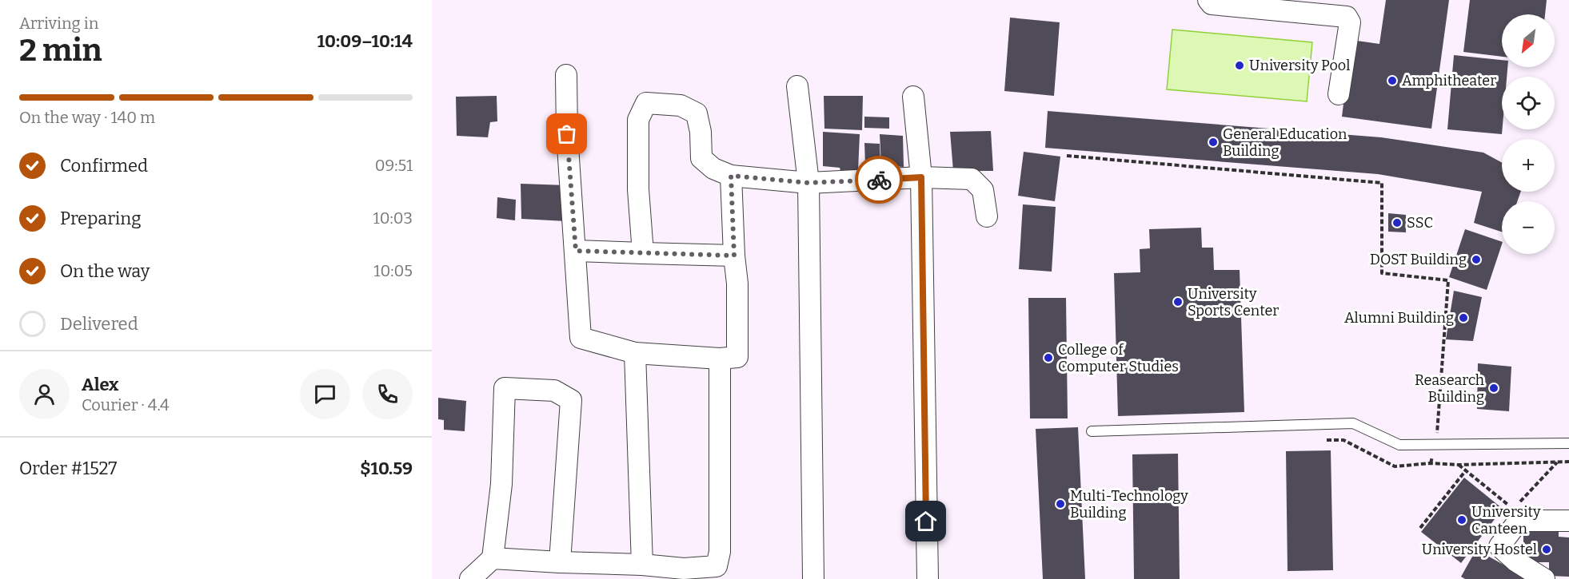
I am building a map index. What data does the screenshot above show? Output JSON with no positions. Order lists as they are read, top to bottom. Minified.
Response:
{"places":["University Pool","Amphitheater","General Education Building","SSC","DOST Building","University Sports Center","Alumni Building","College of Computer Studies","Reasearch Building","Multi-Technology Building","University Canteen","University Hostel"],"north":"bottom left","page":{"heading":["2 min","Arriving in","10:09–10:14"],"panel":["Alex","Courier · 4.4","Order #1527","$10.59"],"map_buttons":["+","−"],"bar":"On the way · 140 m","list":[["Confirmed","09:51"],["Preparing","10:03"],["On the way","10:05"],"Delivered"]}}
